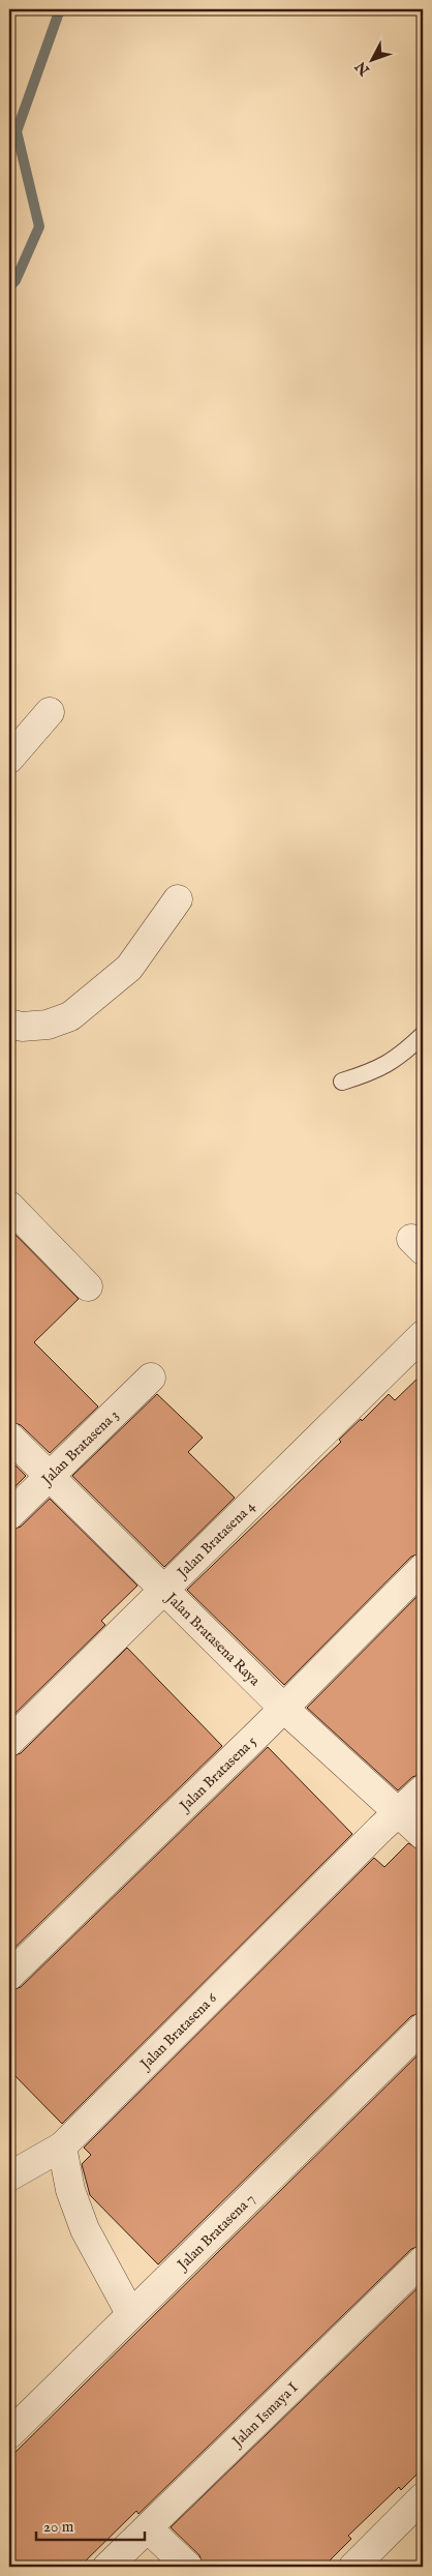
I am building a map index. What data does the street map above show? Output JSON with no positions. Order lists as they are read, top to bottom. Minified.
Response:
{"streets":{"street":["Jalan Bratasena 3","Jalan Bratasena 4","Jalan Bratasena Raya","Jalan Bratasena 5","Jalan Bratasena 6","Jalan Bratasena 7","Jalan Ismaya I"]},"crossings":[["Jalan Bratasena 3","Jalan Bratasena Raya"],["Jalan Bratasena 4","Jalan Bratasena Raya"],["Jalan Bratasena Raya","Jalan Bratasena 5"],["Jalan Bratasena Raya","Jalan Bratasena 6"]],"scale_bar":"20 m","north":"bottom left"}
